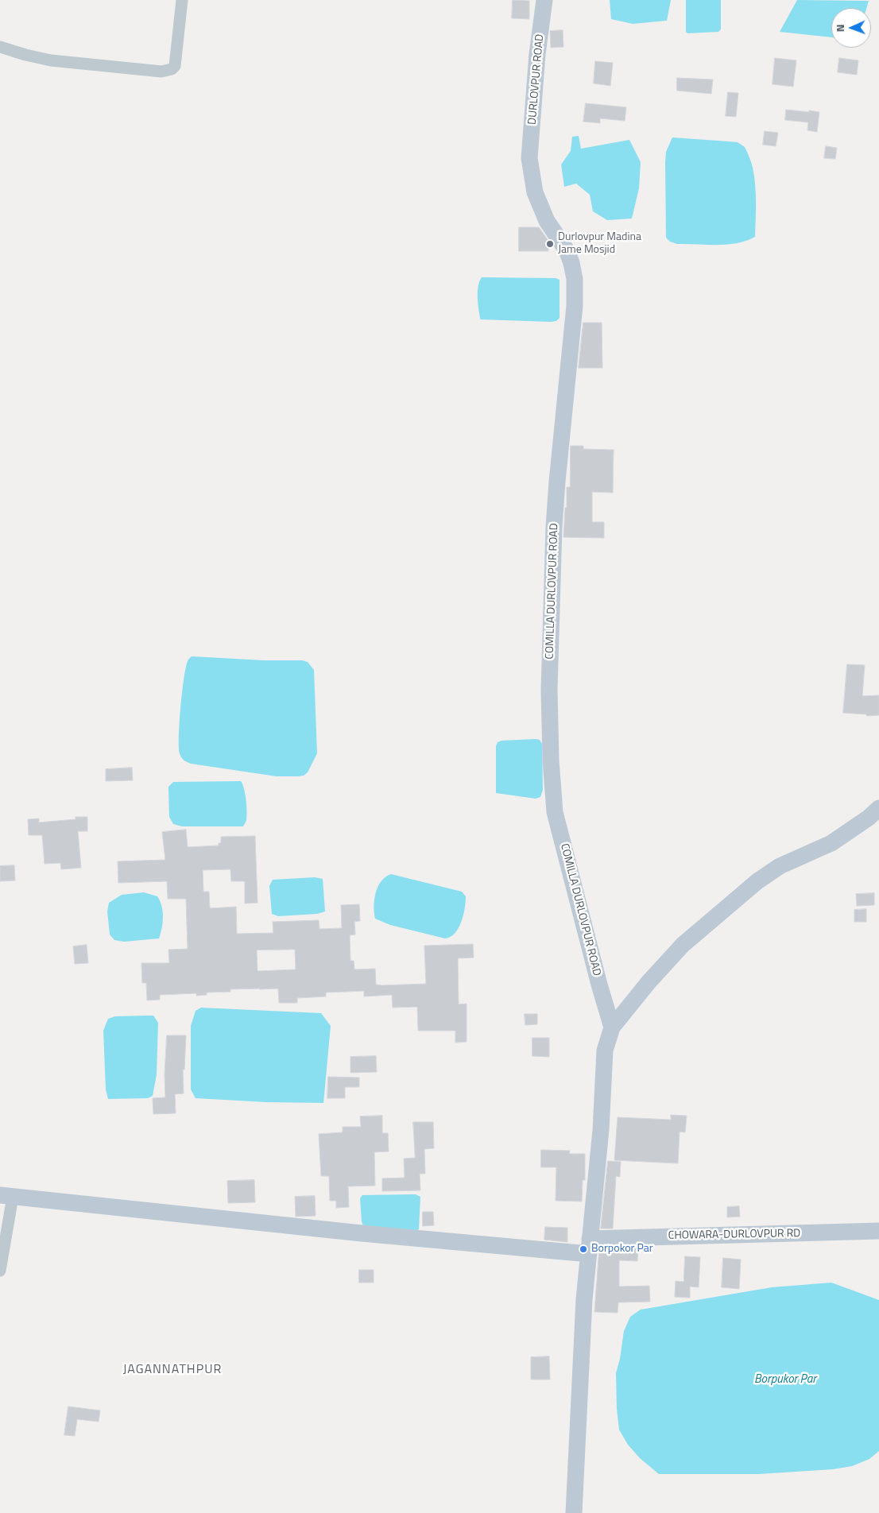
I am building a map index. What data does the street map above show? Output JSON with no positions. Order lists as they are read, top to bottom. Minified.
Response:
{"streets":{"street":["DURLOVPUR ROAD","COMILLA DURLOVPUR ROAD","CHOWARA-DURLOVPUR RD"]},"crossings":[["DURLOVPUR ROAD","COMILLA DURLOVPUR ROAD"]],"districts":["JAGANNATHPUR"],"water":["Borpukor Par"],"places":["Durlovpur Madina Jame Mosjid","Borpokor Par"],"north":"left"}
